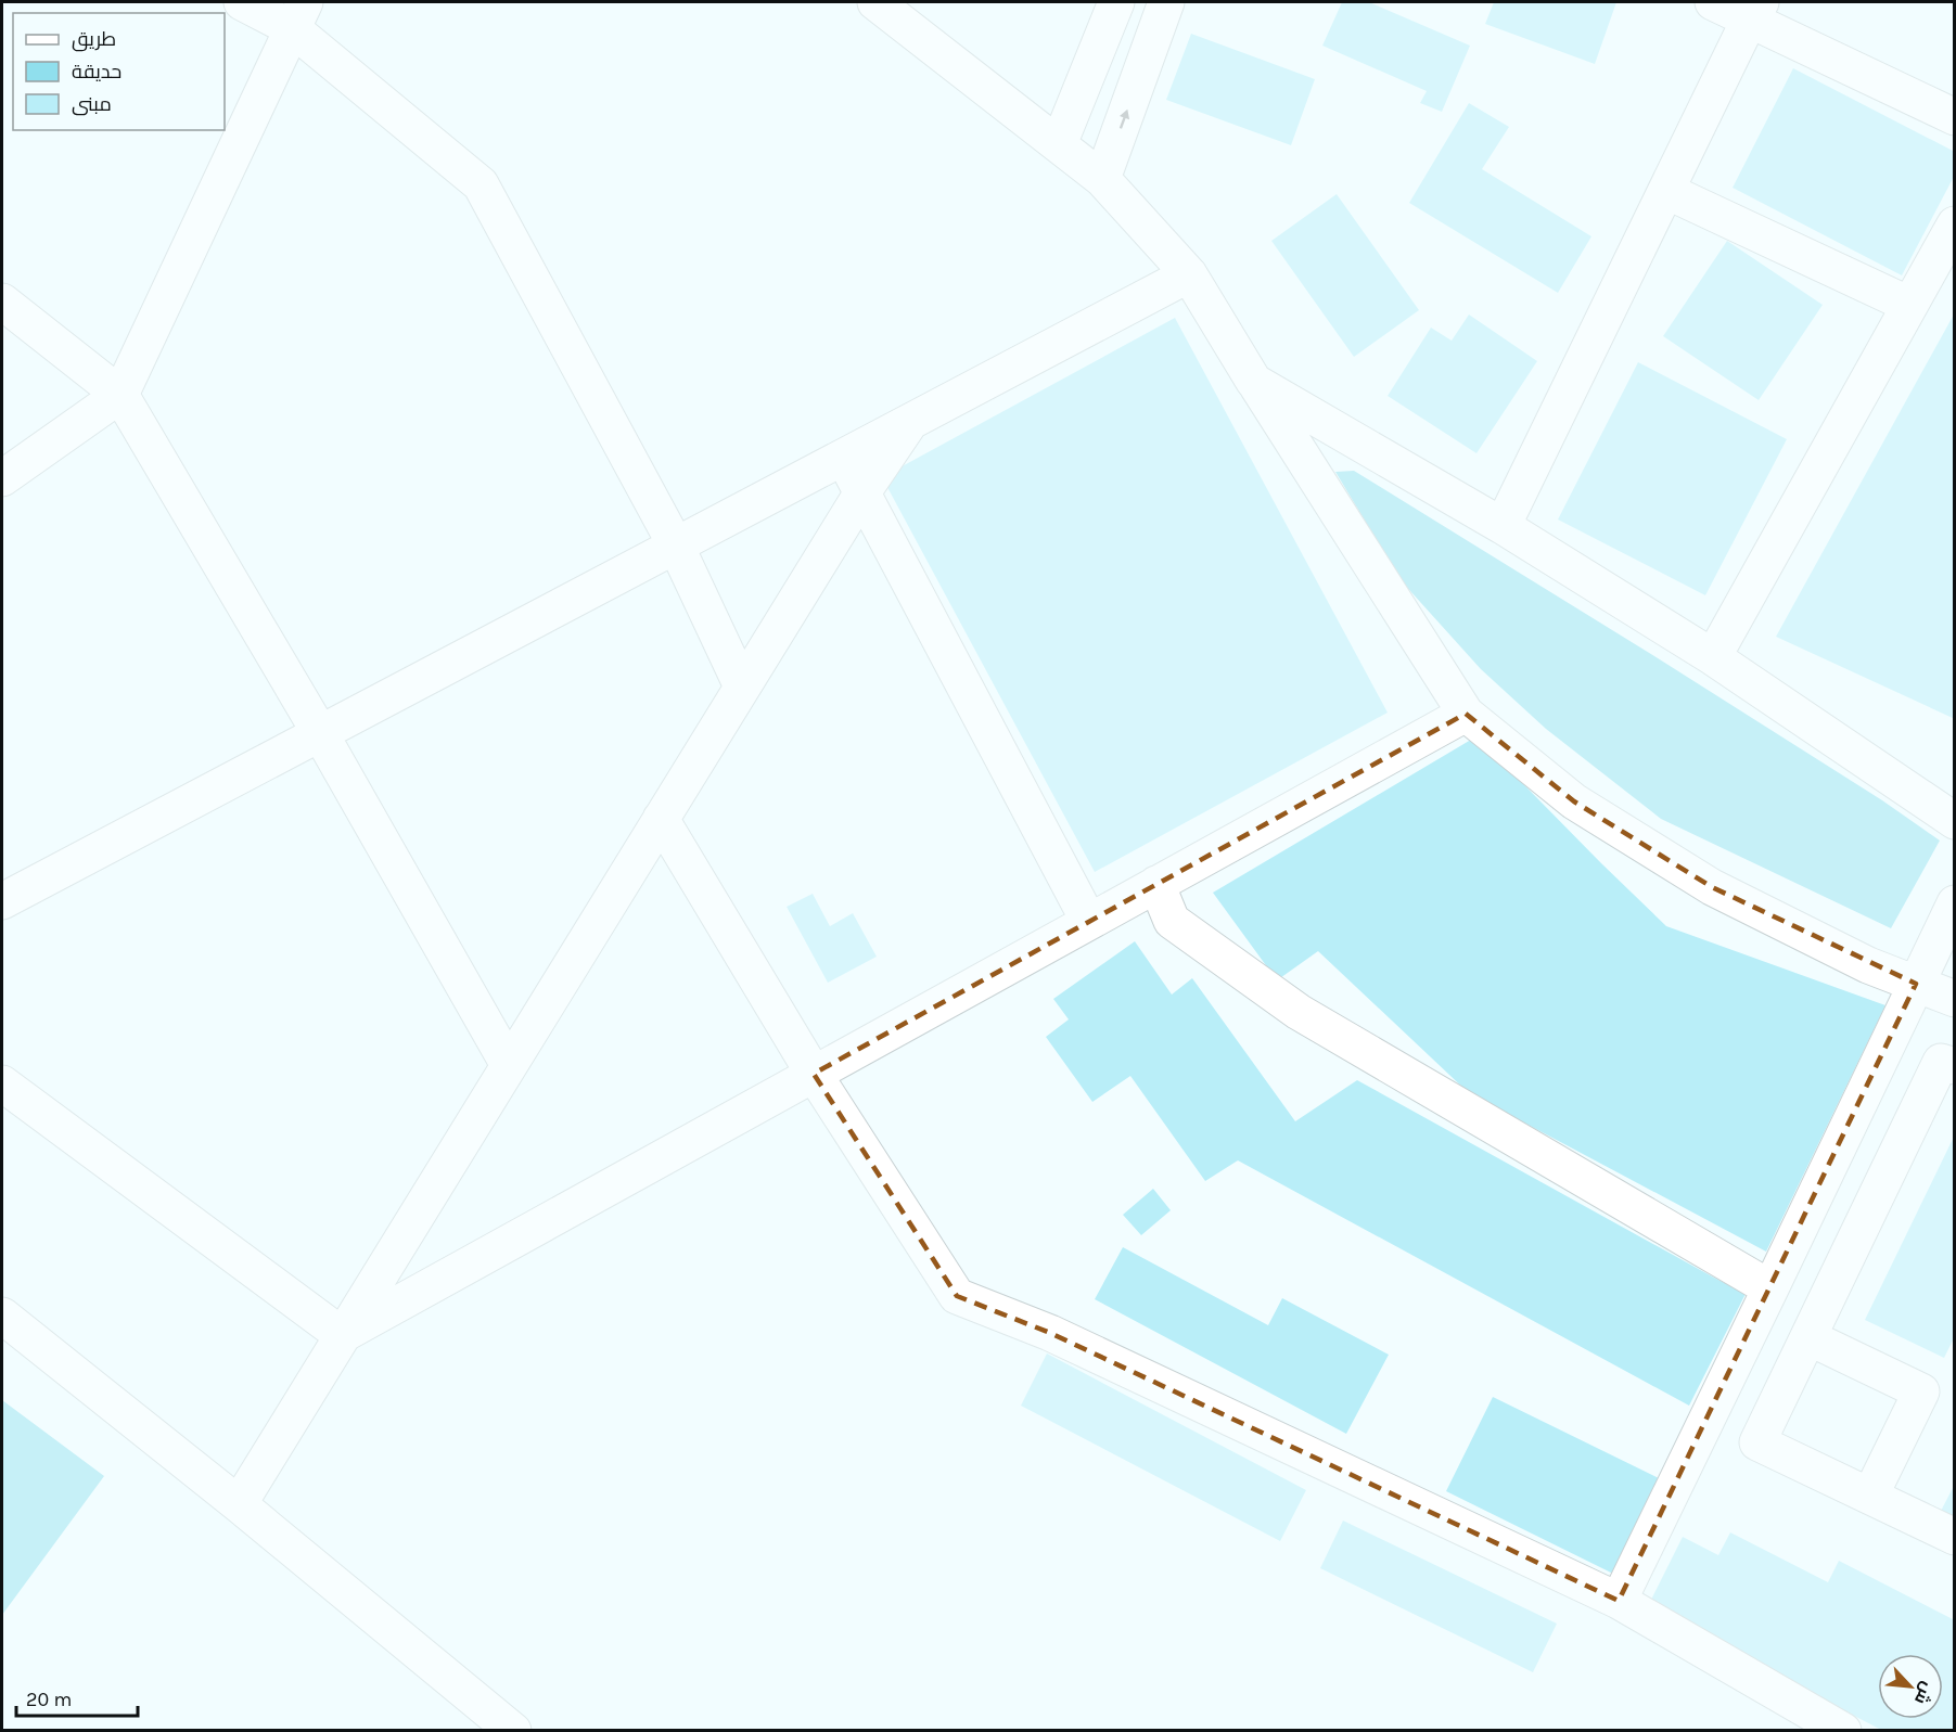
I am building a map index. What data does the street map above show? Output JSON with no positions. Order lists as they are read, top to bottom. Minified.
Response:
{"legend":["طريق","حديقة","مبنى"],"scale_bar":"20 m","north":"bottom right"}
